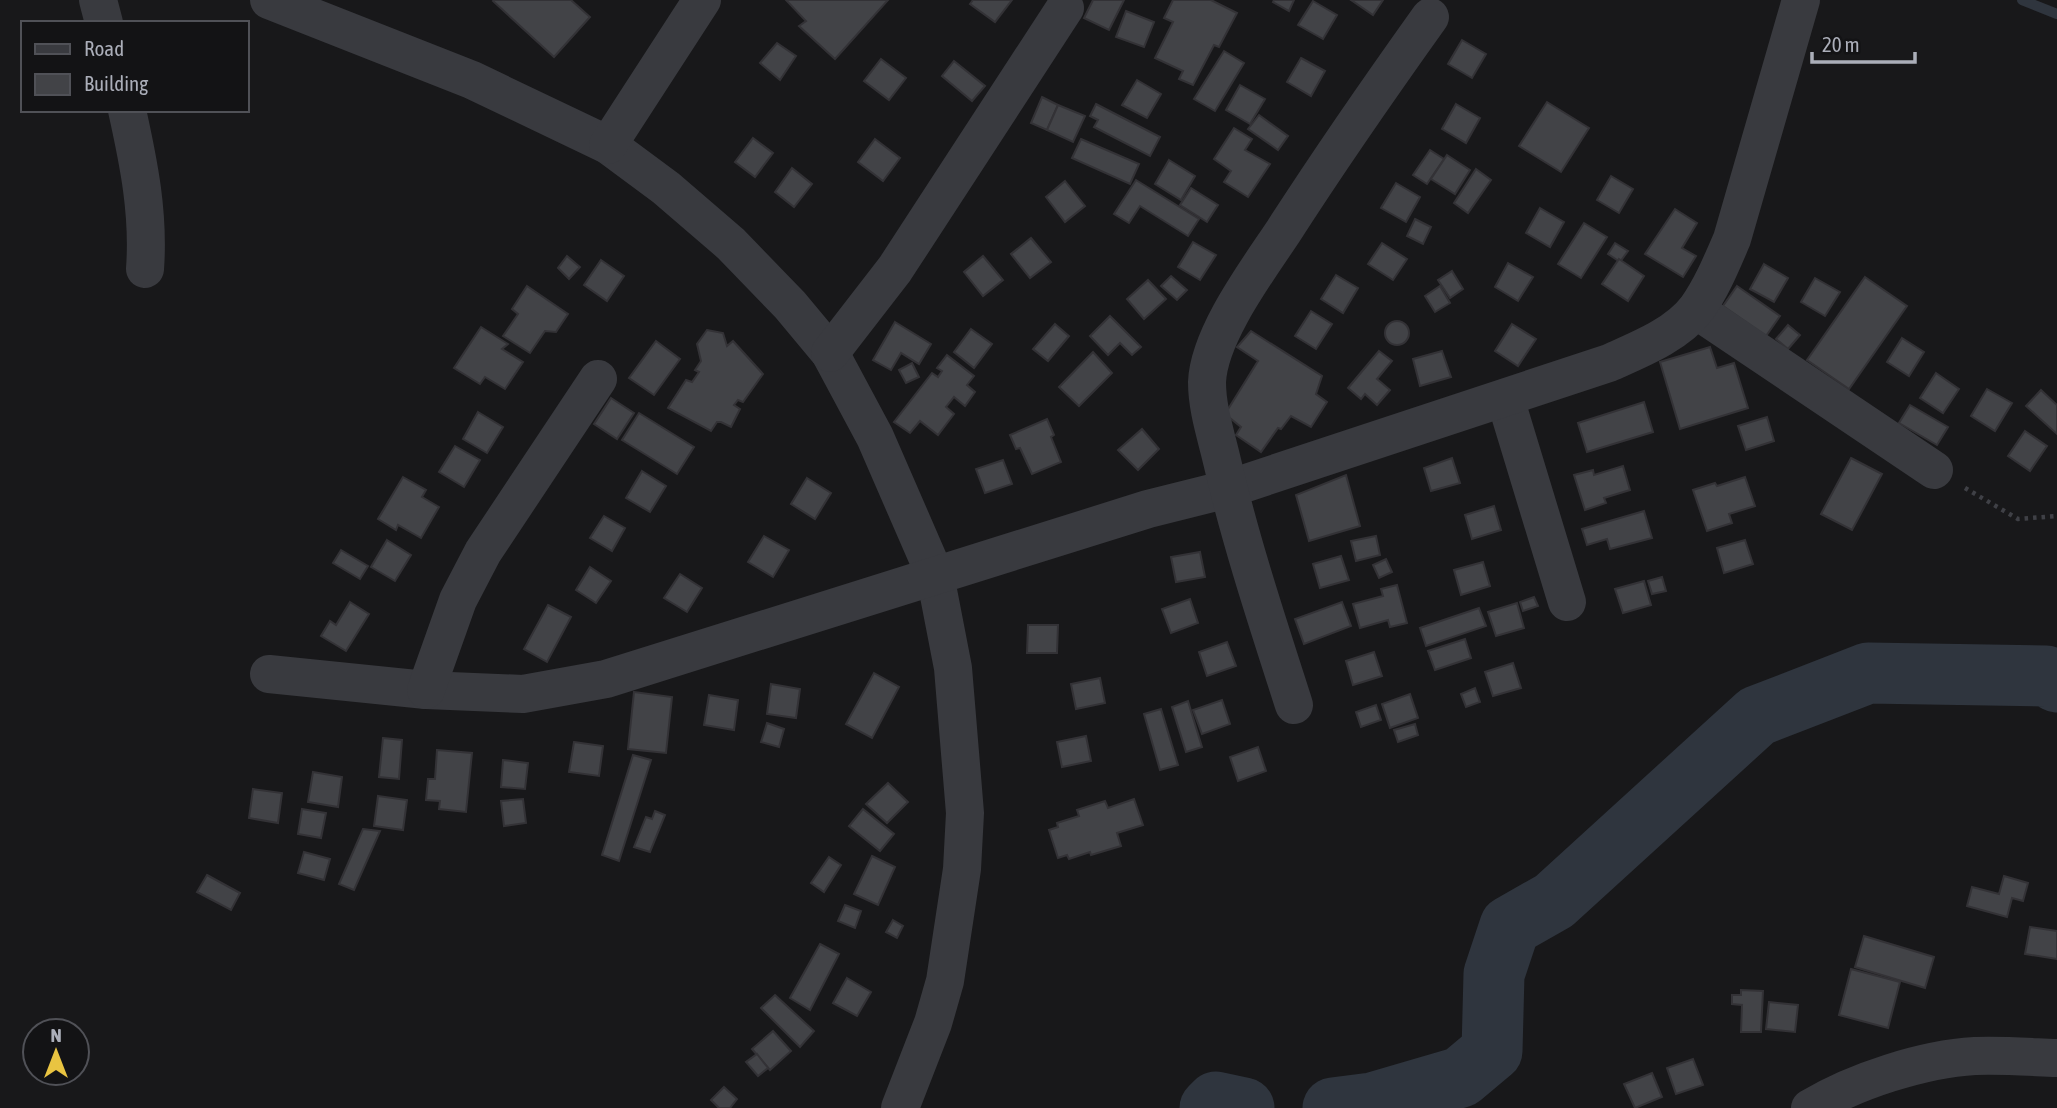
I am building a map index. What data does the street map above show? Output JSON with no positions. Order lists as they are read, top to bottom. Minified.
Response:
{"legend":["Road","Building"],"scale_bar":"20 m","north":"top"}
